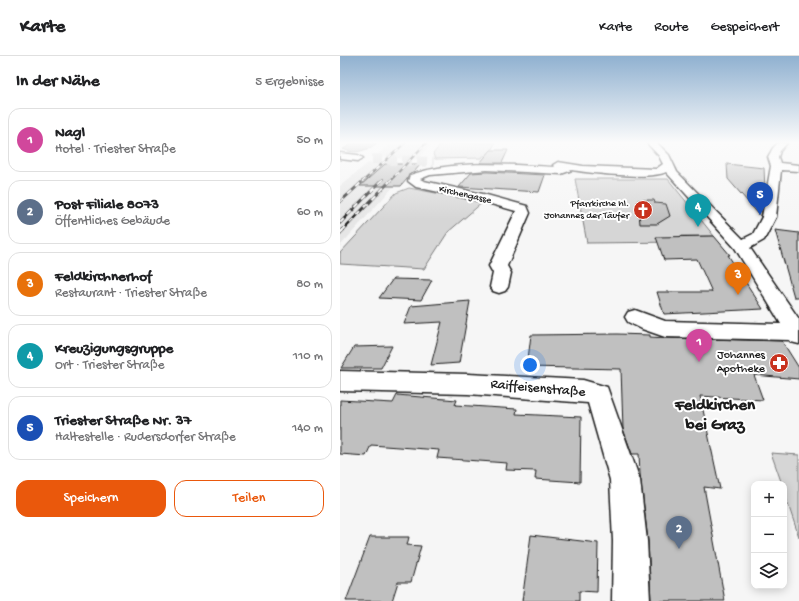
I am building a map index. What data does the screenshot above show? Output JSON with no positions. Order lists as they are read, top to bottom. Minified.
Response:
{"streets":{"street":["Kirchengasse","Raiffeisenstraße"]},"districts":["Feldkirchen bei Graz"],"places":{"church":["Pfarrkirche hl. Johannes der Täufer"],"pharmacy":["Johannes Apotheke"]},"page":{"header":"Karte","nav":["Karte","Route","Gespeichert"],"heading":["In der Nähe","5 Ergebnisse"],"list":[{"mark":"1","name":"Nagl","note":"Hotel · Triester Straße","value":"50 m"},{"mark":"2","name":"Post Filiale 8073","note":"Öffentliches Gebäude","value":"60 m"},{"mark":"3","name":"Feldkirchnerhof","note":"Restaurant · Triester Straße","value":"80 m"},{"mark":"4","name":"Kreuzigungsgruppe","note":"Ort · Triester Straße","value":"110 m"},{"mark":"5","name":"Triester Straße Nr. 37","note":"Haltestelle · Rudersdorfer Straße","value":"140 m"}],"pins":["5","4","3","1","2"],"buttons":["Speichern","Teilen"],"map_buttons":["+","−"]}}
